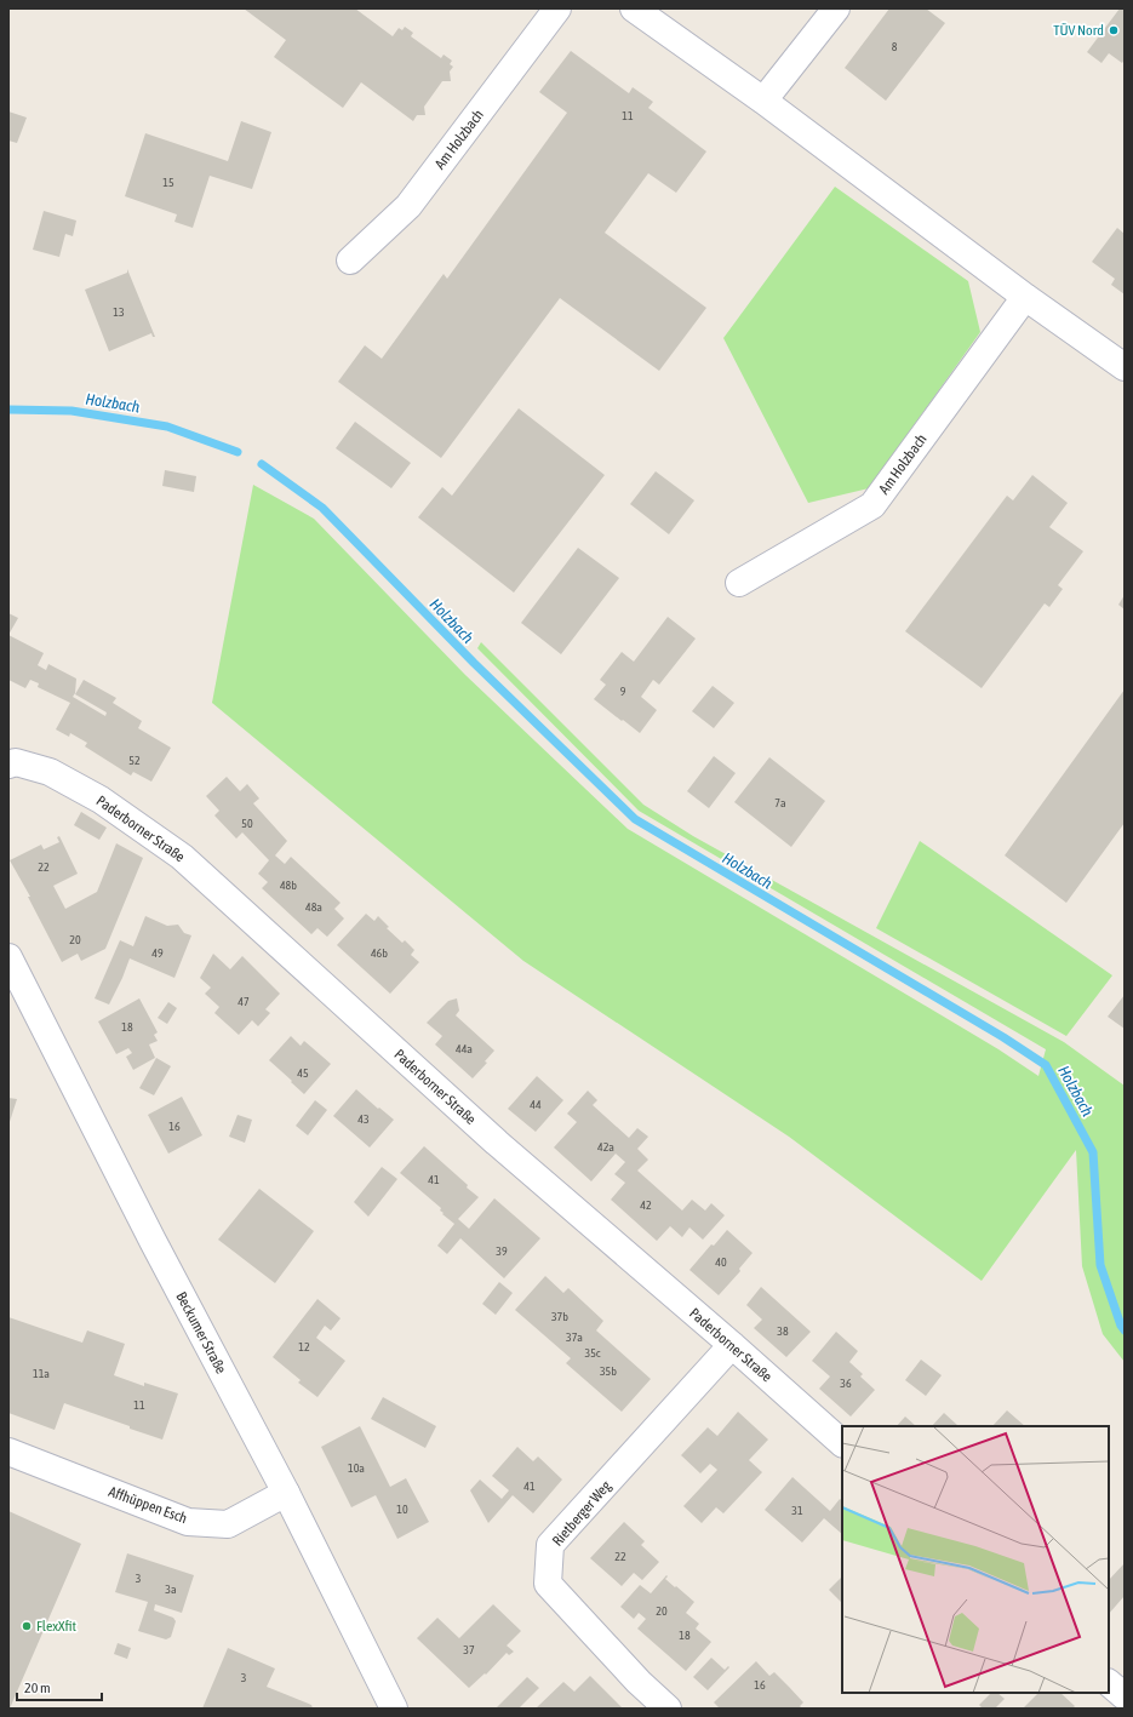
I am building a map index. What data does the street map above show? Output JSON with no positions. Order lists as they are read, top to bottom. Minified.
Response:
{"streets":{"street":["Am Holzbach","Paderborner Straße","Beckumer Straße","Affhüppen Esch","Rietberger Weg"]},"crossings":[["Paderborner Straße","Rietberger Weg"],["Beckumer Straße","Affhüppen Esch"]],"water":["Holzbach"],"places":["TÜV Nord","FlexXfit"],"house_numbers":["8","11","15","13","9","52","7a","50","22","48b","48a","20","49","46b","47","18","44a","45","44","43","16","42a","41","42","39","40","37b","38","37a","12","35c","35b","11a","36","11","10a","41","10","31","22","3","3a","20","18","37","3","16"],"scale_bar":"20 m"}
